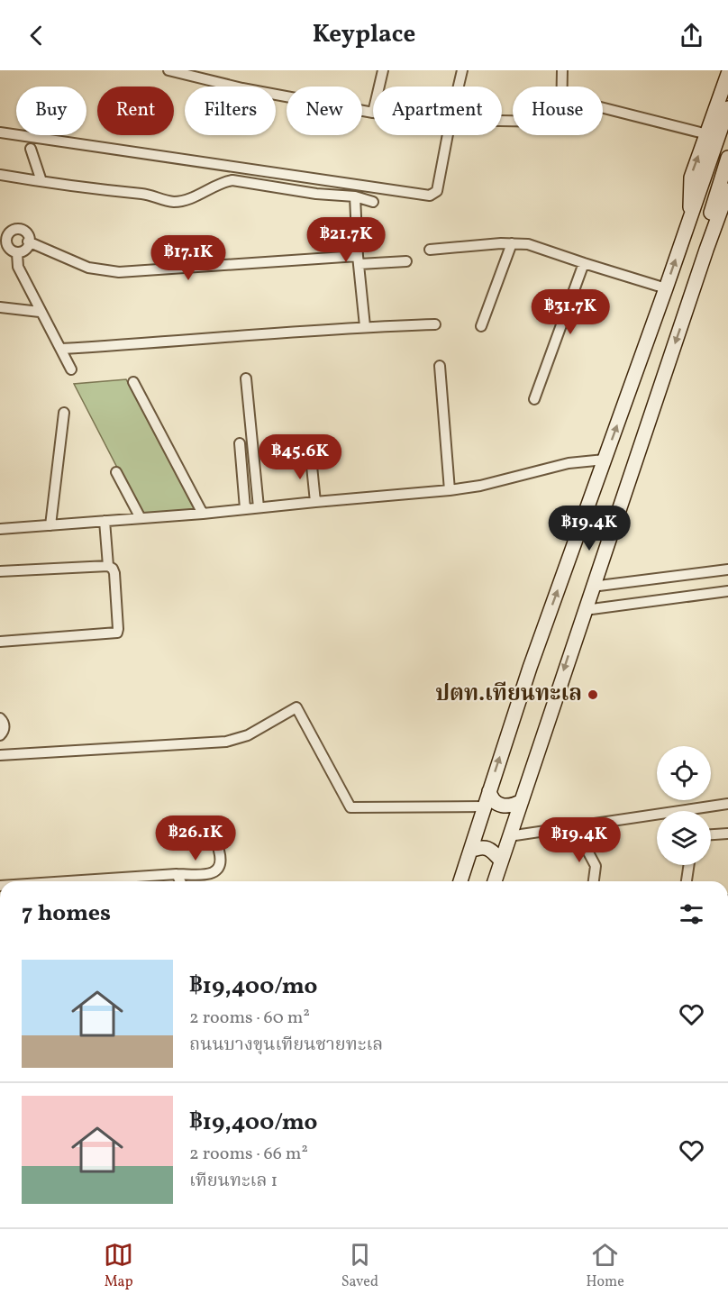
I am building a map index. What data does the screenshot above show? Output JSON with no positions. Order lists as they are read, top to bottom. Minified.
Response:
{"places":["ปตท.เทียนทะเล"],"page":{"header":"Keyplace","chip":["Buy","Rent","Filters","New","Apartment","House"],"price":["฿21.7K","฿17.1K","฿31.7K","฿45.6K","฿19.4K","฿26.1K","฿19.4K"],"heading":"7 homes","list":[{"name":"฿19,400/mo","note":"2 rooms · 60 m² · ถนนบางขุนเทียนชายทะเล"},{"name":"฿19,400/mo","note":"2 rooms · 66 m² · เทียนทะเล 1"}],"tabs":["Map","Saved","Home"]}}
